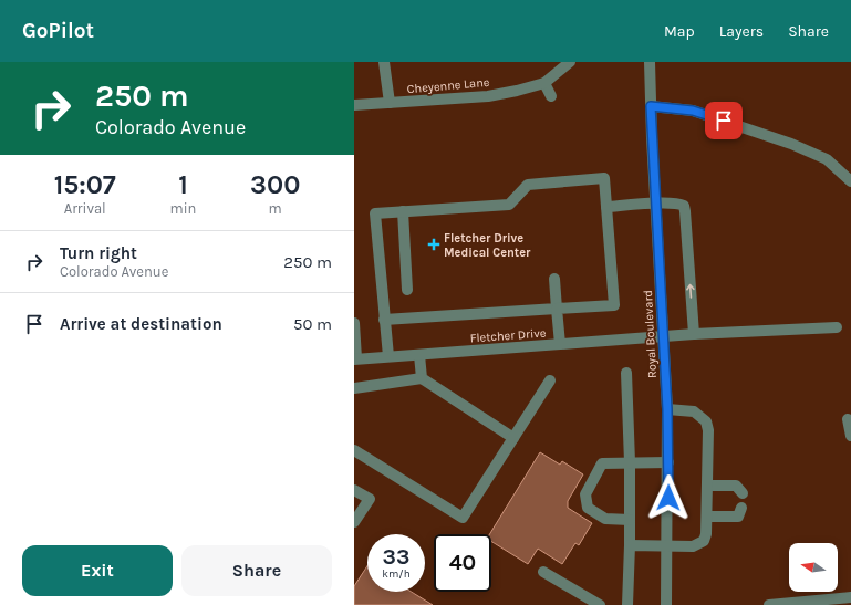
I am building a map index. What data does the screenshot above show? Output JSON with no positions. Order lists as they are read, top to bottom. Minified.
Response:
{"streets":{"street":["Cheyenne Lane","Royal Boulevard","Fletcher Drive"]},"crossings":[["Royal Boulevard","Fletcher Drive"]],"places":{"health":["Fletcher Drive Medical Center"]},"north":"left","page":{"header":"GoPilot","nav":["Map","Layers","Share"],"turn":["250 m","Colorado Avenue"],"eta":["15:07","Arrival","1","min","300","m"],"list":[{"name":"Turn right","note":"Colorado Avenue","value":"250 m"},{"name":"Arrive at destination","value":"50 m"}],"speed":"33 km/h","limit":"40","buttons":["Exit","Share"]}}
